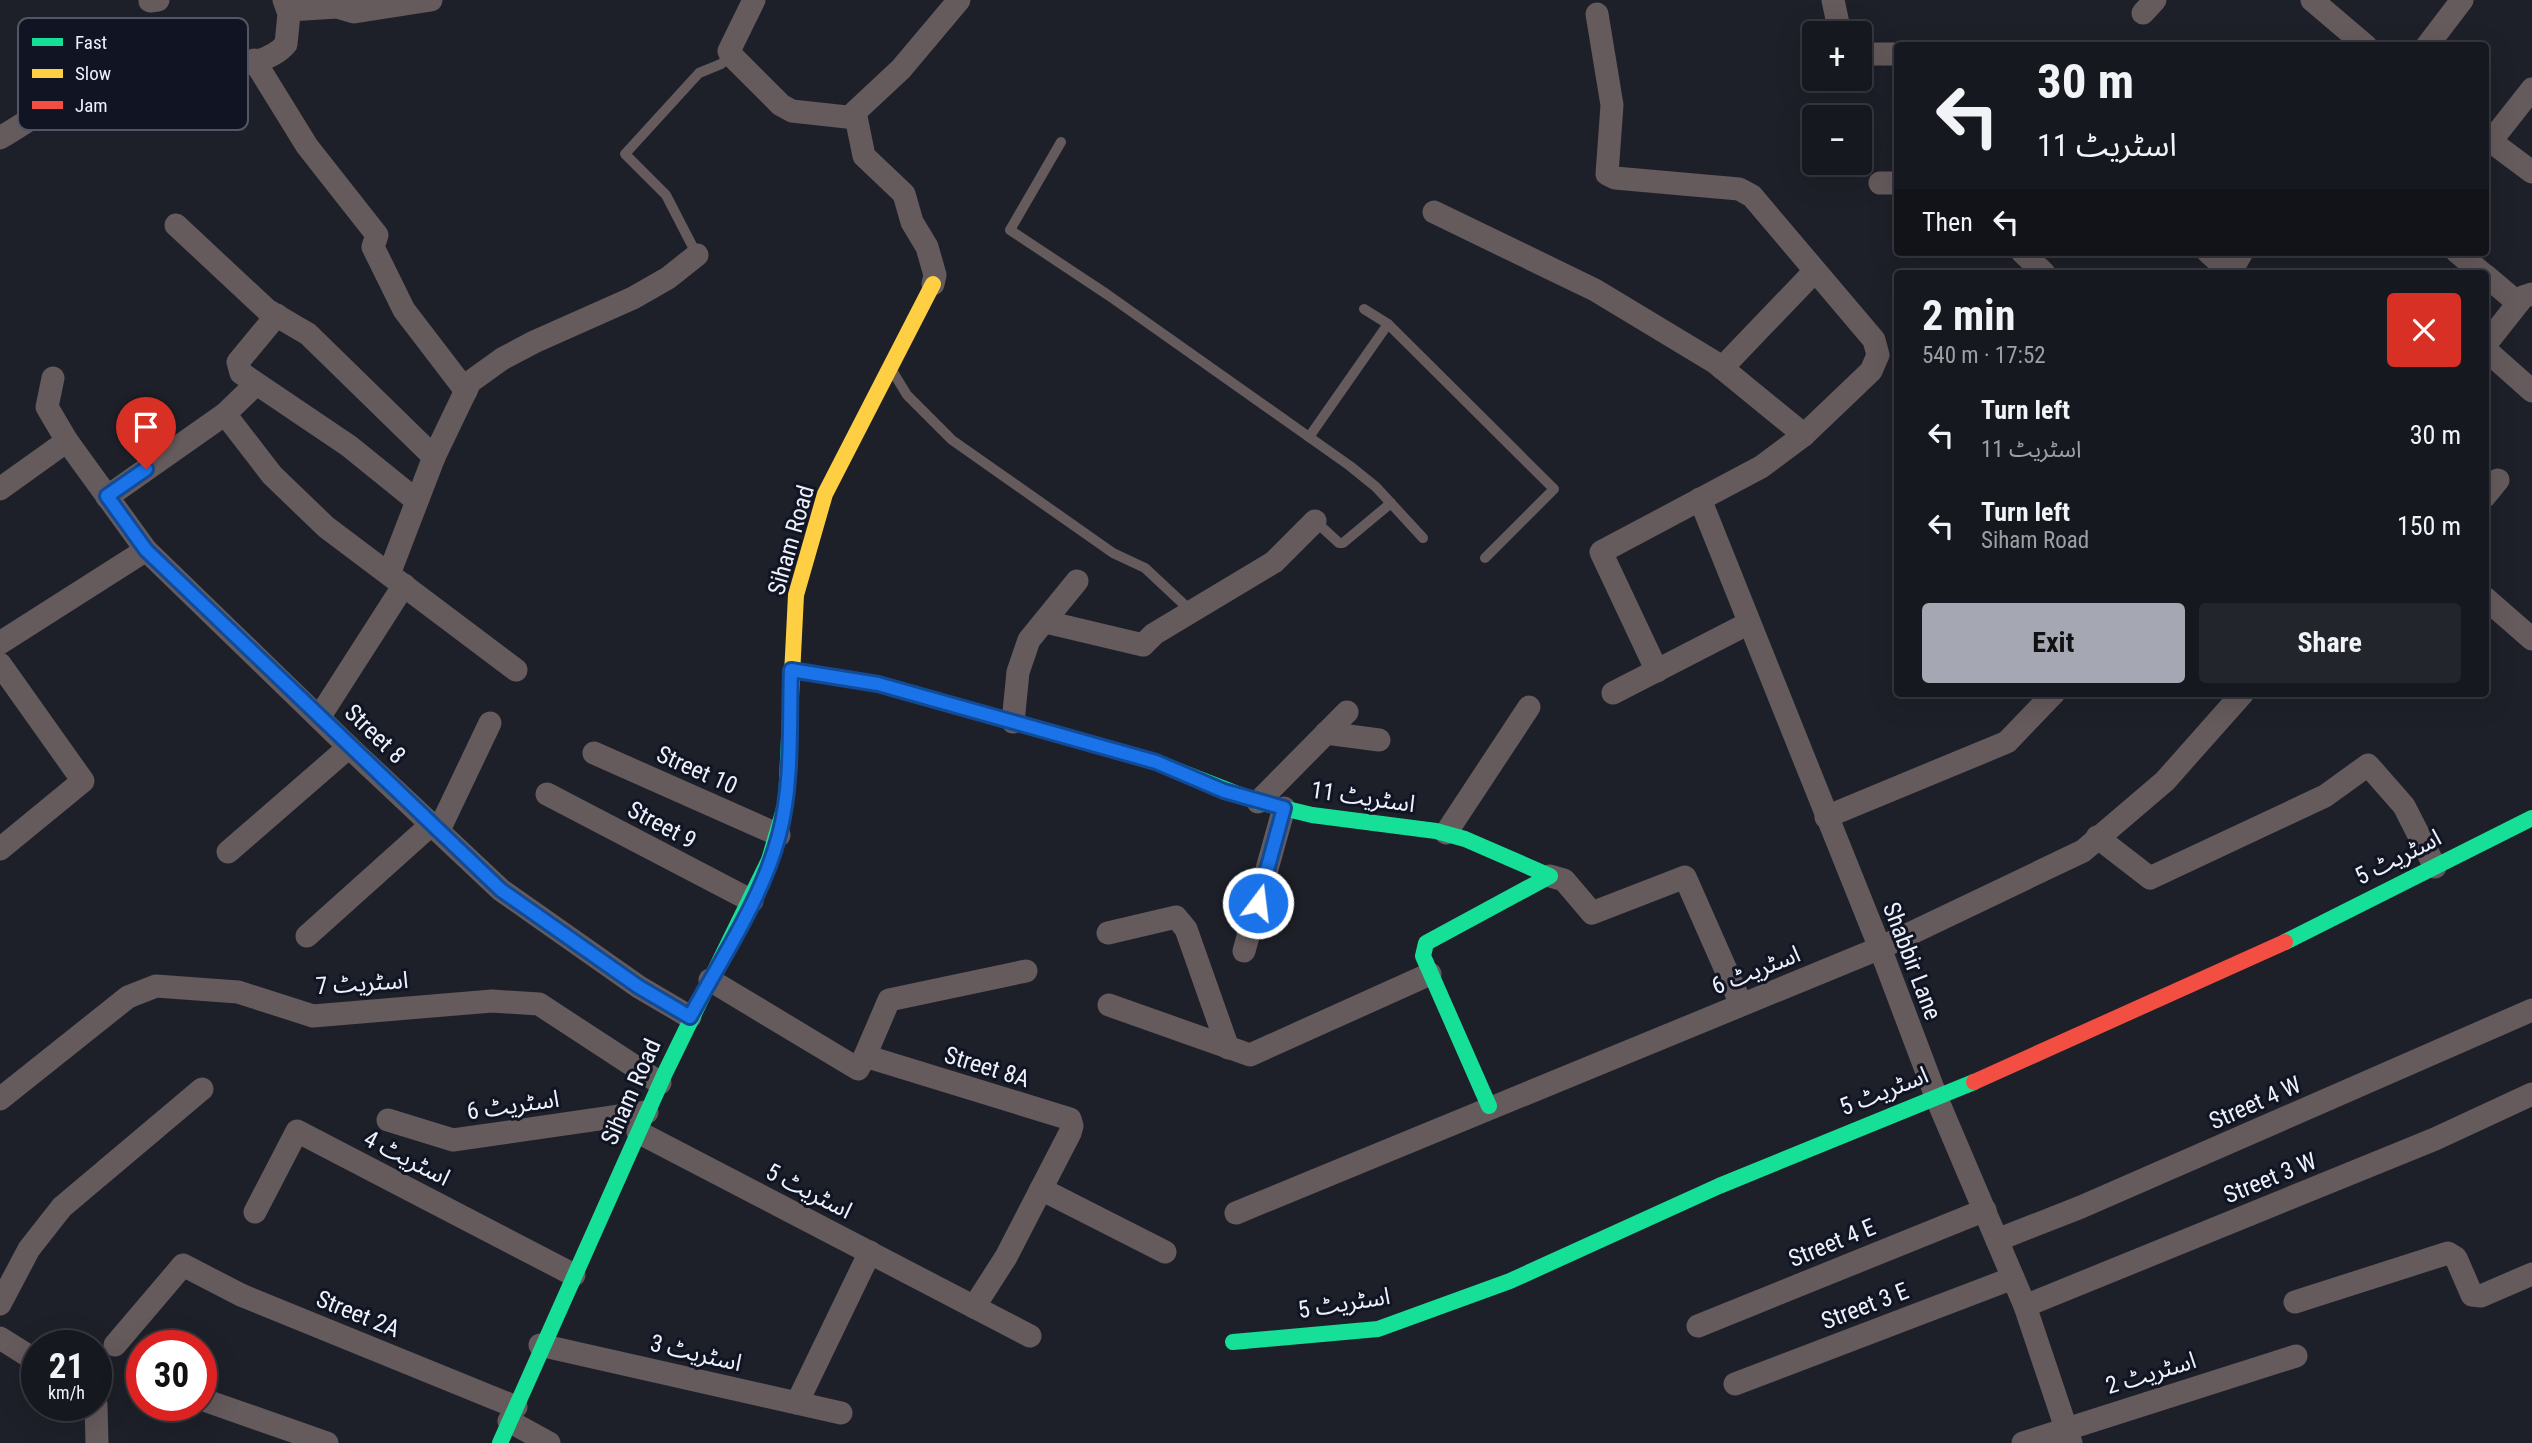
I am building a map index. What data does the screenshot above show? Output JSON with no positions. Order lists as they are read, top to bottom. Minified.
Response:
{"streets":{"street":["Siham Road","Street 8","Street 10","اسٹریٹ 11","Street 9","اسٹریٹ 5","Shabbir Lane","اسٹریٹ 6","اسٹریٹ 7","Street 8A","Street 4 W","اسٹریٹ 4","Street 3 W","Street 4 E","Street 3 E","Street 2A","اسٹریٹ 3","اسٹریٹ 2"]},"crossings":[["Siham Road","Street 8"],["Siham Road","Street 10"],["Siham Road","اسٹریٹ 11"],["Siham Road","Street 9"],["Siham Road","اسٹریٹ 5"],["Siham Road","اسٹریٹ 6"],["Siham Road","اسٹریٹ 7"],["Siham Road","Street 8A"],["Siham Road","اسٹریٹ 4"],["Siham Road","Street 2A"],["Siham Road","اسٹریٹ 3"],["اسٹریٹ 5","Shabbir Lane"],["اسٹریٹ 5","اسٹریٹ 6"],["اسٹریٹ 5","Street 8A"],["Shabbir Lane","اسٹریٹ 6"],["Shabbir Lane","Street 4 W"],["Shabbir Lane","Street 3 W"],["Shabbir Lane","Street 4 E"],["Shabbir Lane","Street 3 E"],["Shabbir Lane","اسٹریٹ 2"]],"legend":["Fast","Slow","Jam"],"page":{"map_buttons":["+","−"],"turn":["30 m","اسٹریٹ 11"],"then":"Then","heading":["2 min","540 m · 17:52"],"list":[{"name":"Turn left","note":"اسٹریٹ 11","value":"30 m"},{"name":"Turn left","note":"Siham Road","value":"150 m"}],"buttons":["Exit","Share"],"speed":"21 km/h","limit":"30"}}
